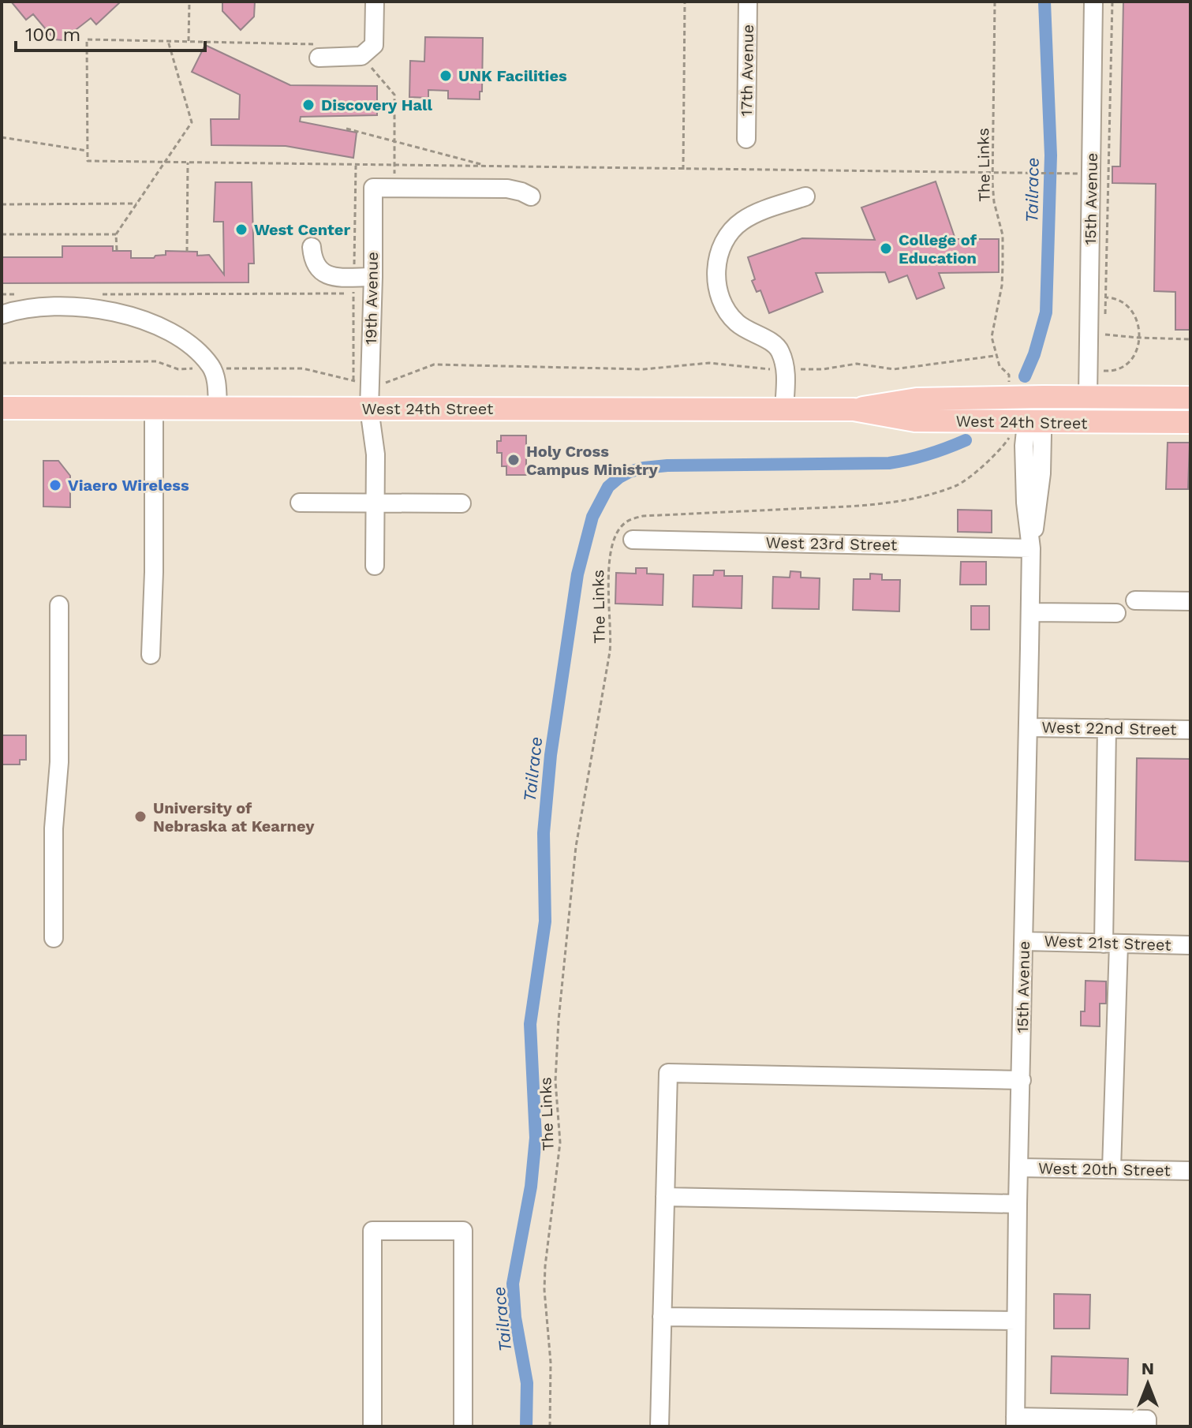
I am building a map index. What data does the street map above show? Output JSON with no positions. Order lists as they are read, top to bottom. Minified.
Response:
{"streets":{"main road":["West 24th Street"],"street":["17th Avenue","15th Avenue","19th Avenue","West 23rd Street","West 22nd Street","West 21st Street","West 20th Street"],"path":["The Links"]},"crossings":[["The Links","15th Avenue"],["The Links","West 24th Street"],["15th Avenue","West 24th Street"],["15th Avenue","West 23rd Street"],["15th Avenue","West 22nd Street"],["15th Avenue","West 21st Street"],["15th Avenue","West 20th Street"],["19th Avenue","West 24th Street"]],"water":["Tailrace"],"places":["UNK Facilities","Discovery Hall","West Center","College of Education","Holy Cross Campus Ministry","Viaero Wireless","University of Nebraska at Kearney"],"scale_bar":"100 m","north":"top"}
